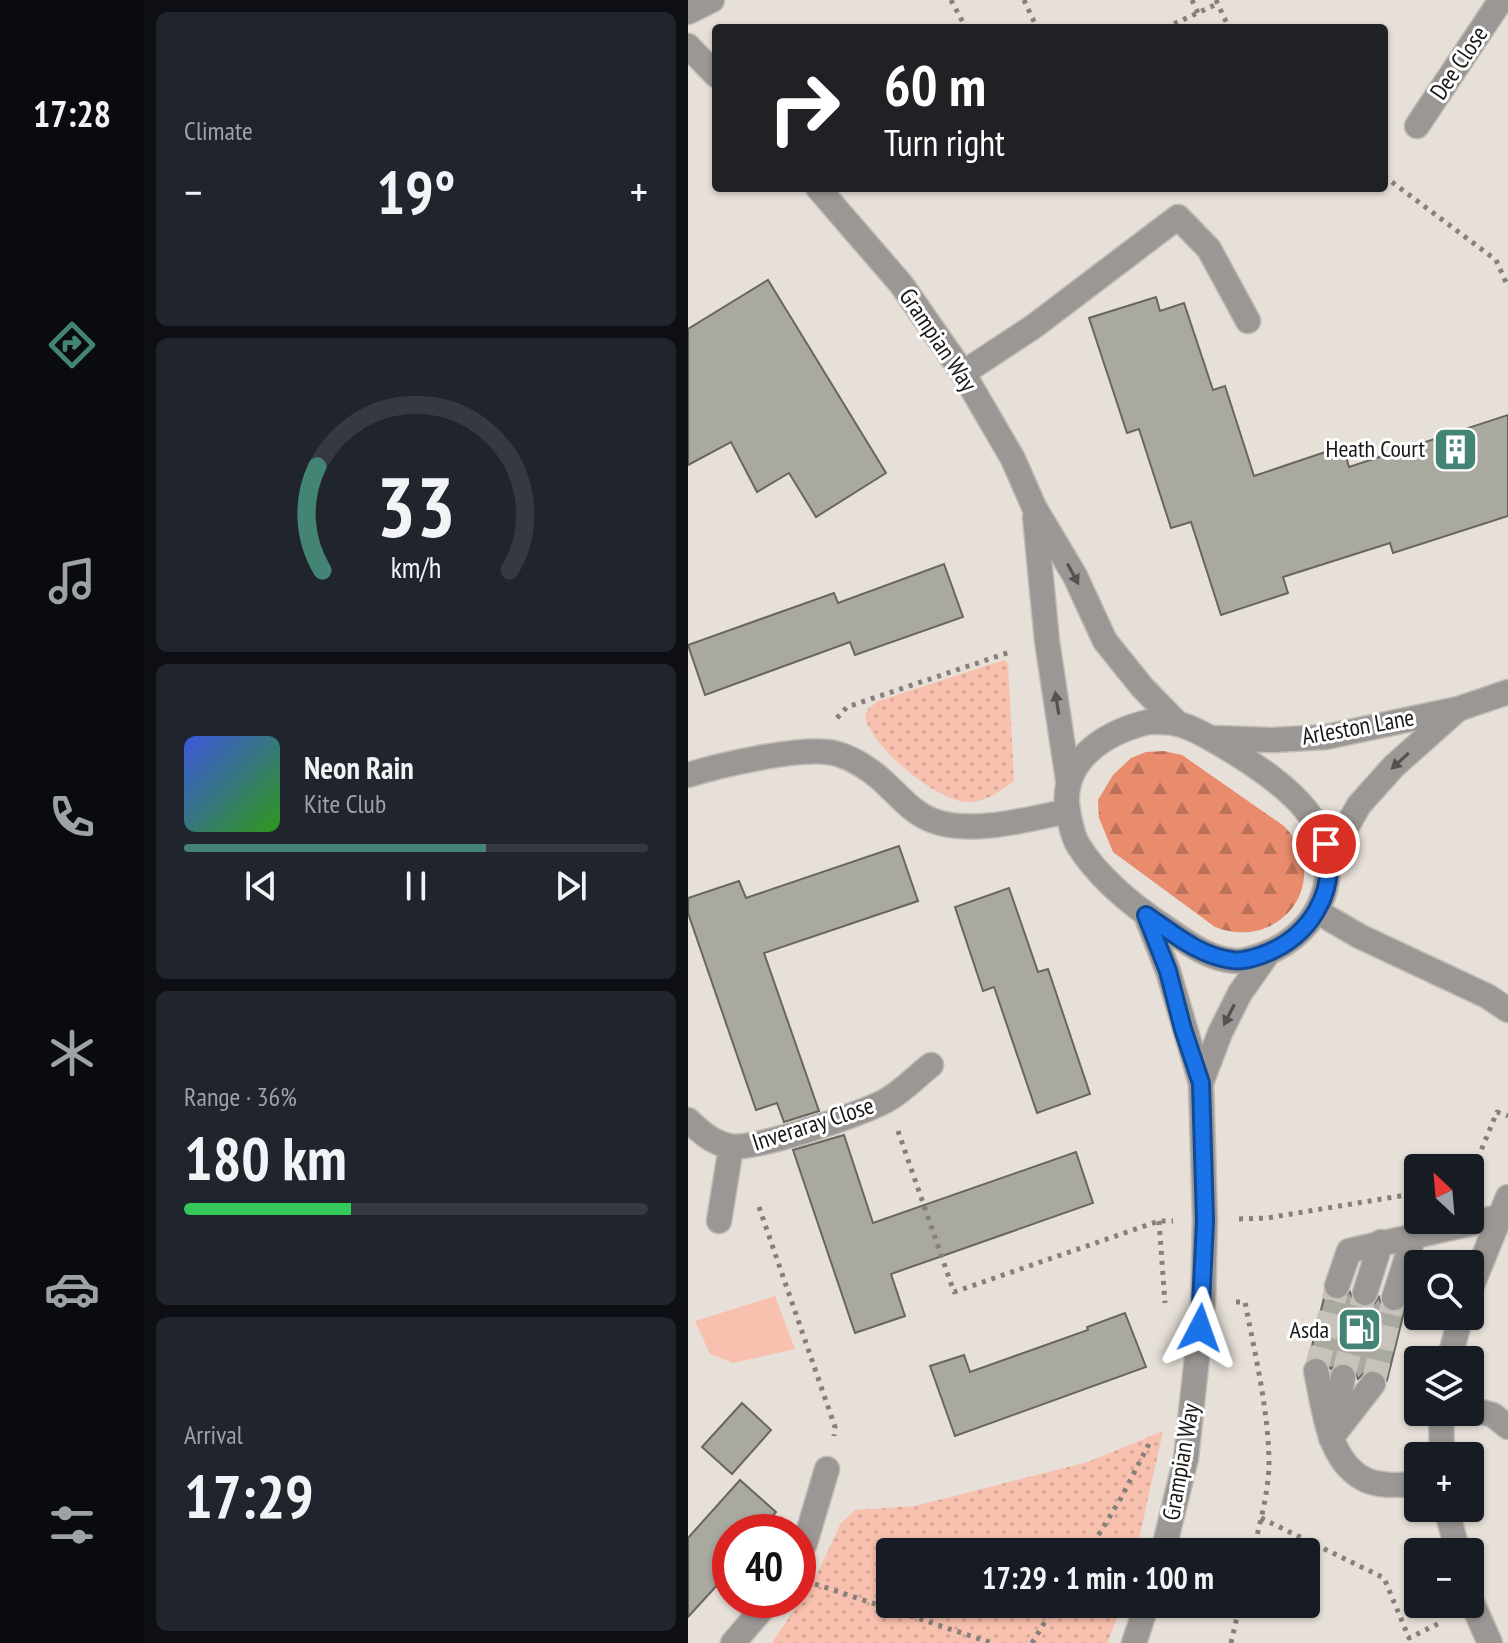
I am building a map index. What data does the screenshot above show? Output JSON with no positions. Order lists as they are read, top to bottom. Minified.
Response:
{"streets":{"street":["Dee Close","Grampian Way","Arleston Lane","Inveraray Close"]},"crossings":[["Grampian Way","Arleston Lane"]],"one_way":["Arleston Lane"],"places":{"building":["Heath Court"],"fuel station":["Asda"]},"north":"top left","page":{"tabs":"17:28","tile":["Climate",["Range · 36%","180 km"],["Arrival","17:29"]],"turn":["60 m","Turn right"],"heat":["−","19°","+"],"song":["Neon Rain","Kite Club"],"map_buttons":["+","−"],"limit":"40","trip":"17:29 · 1 min · 100 m","gauge":["33","km/h"]}}
